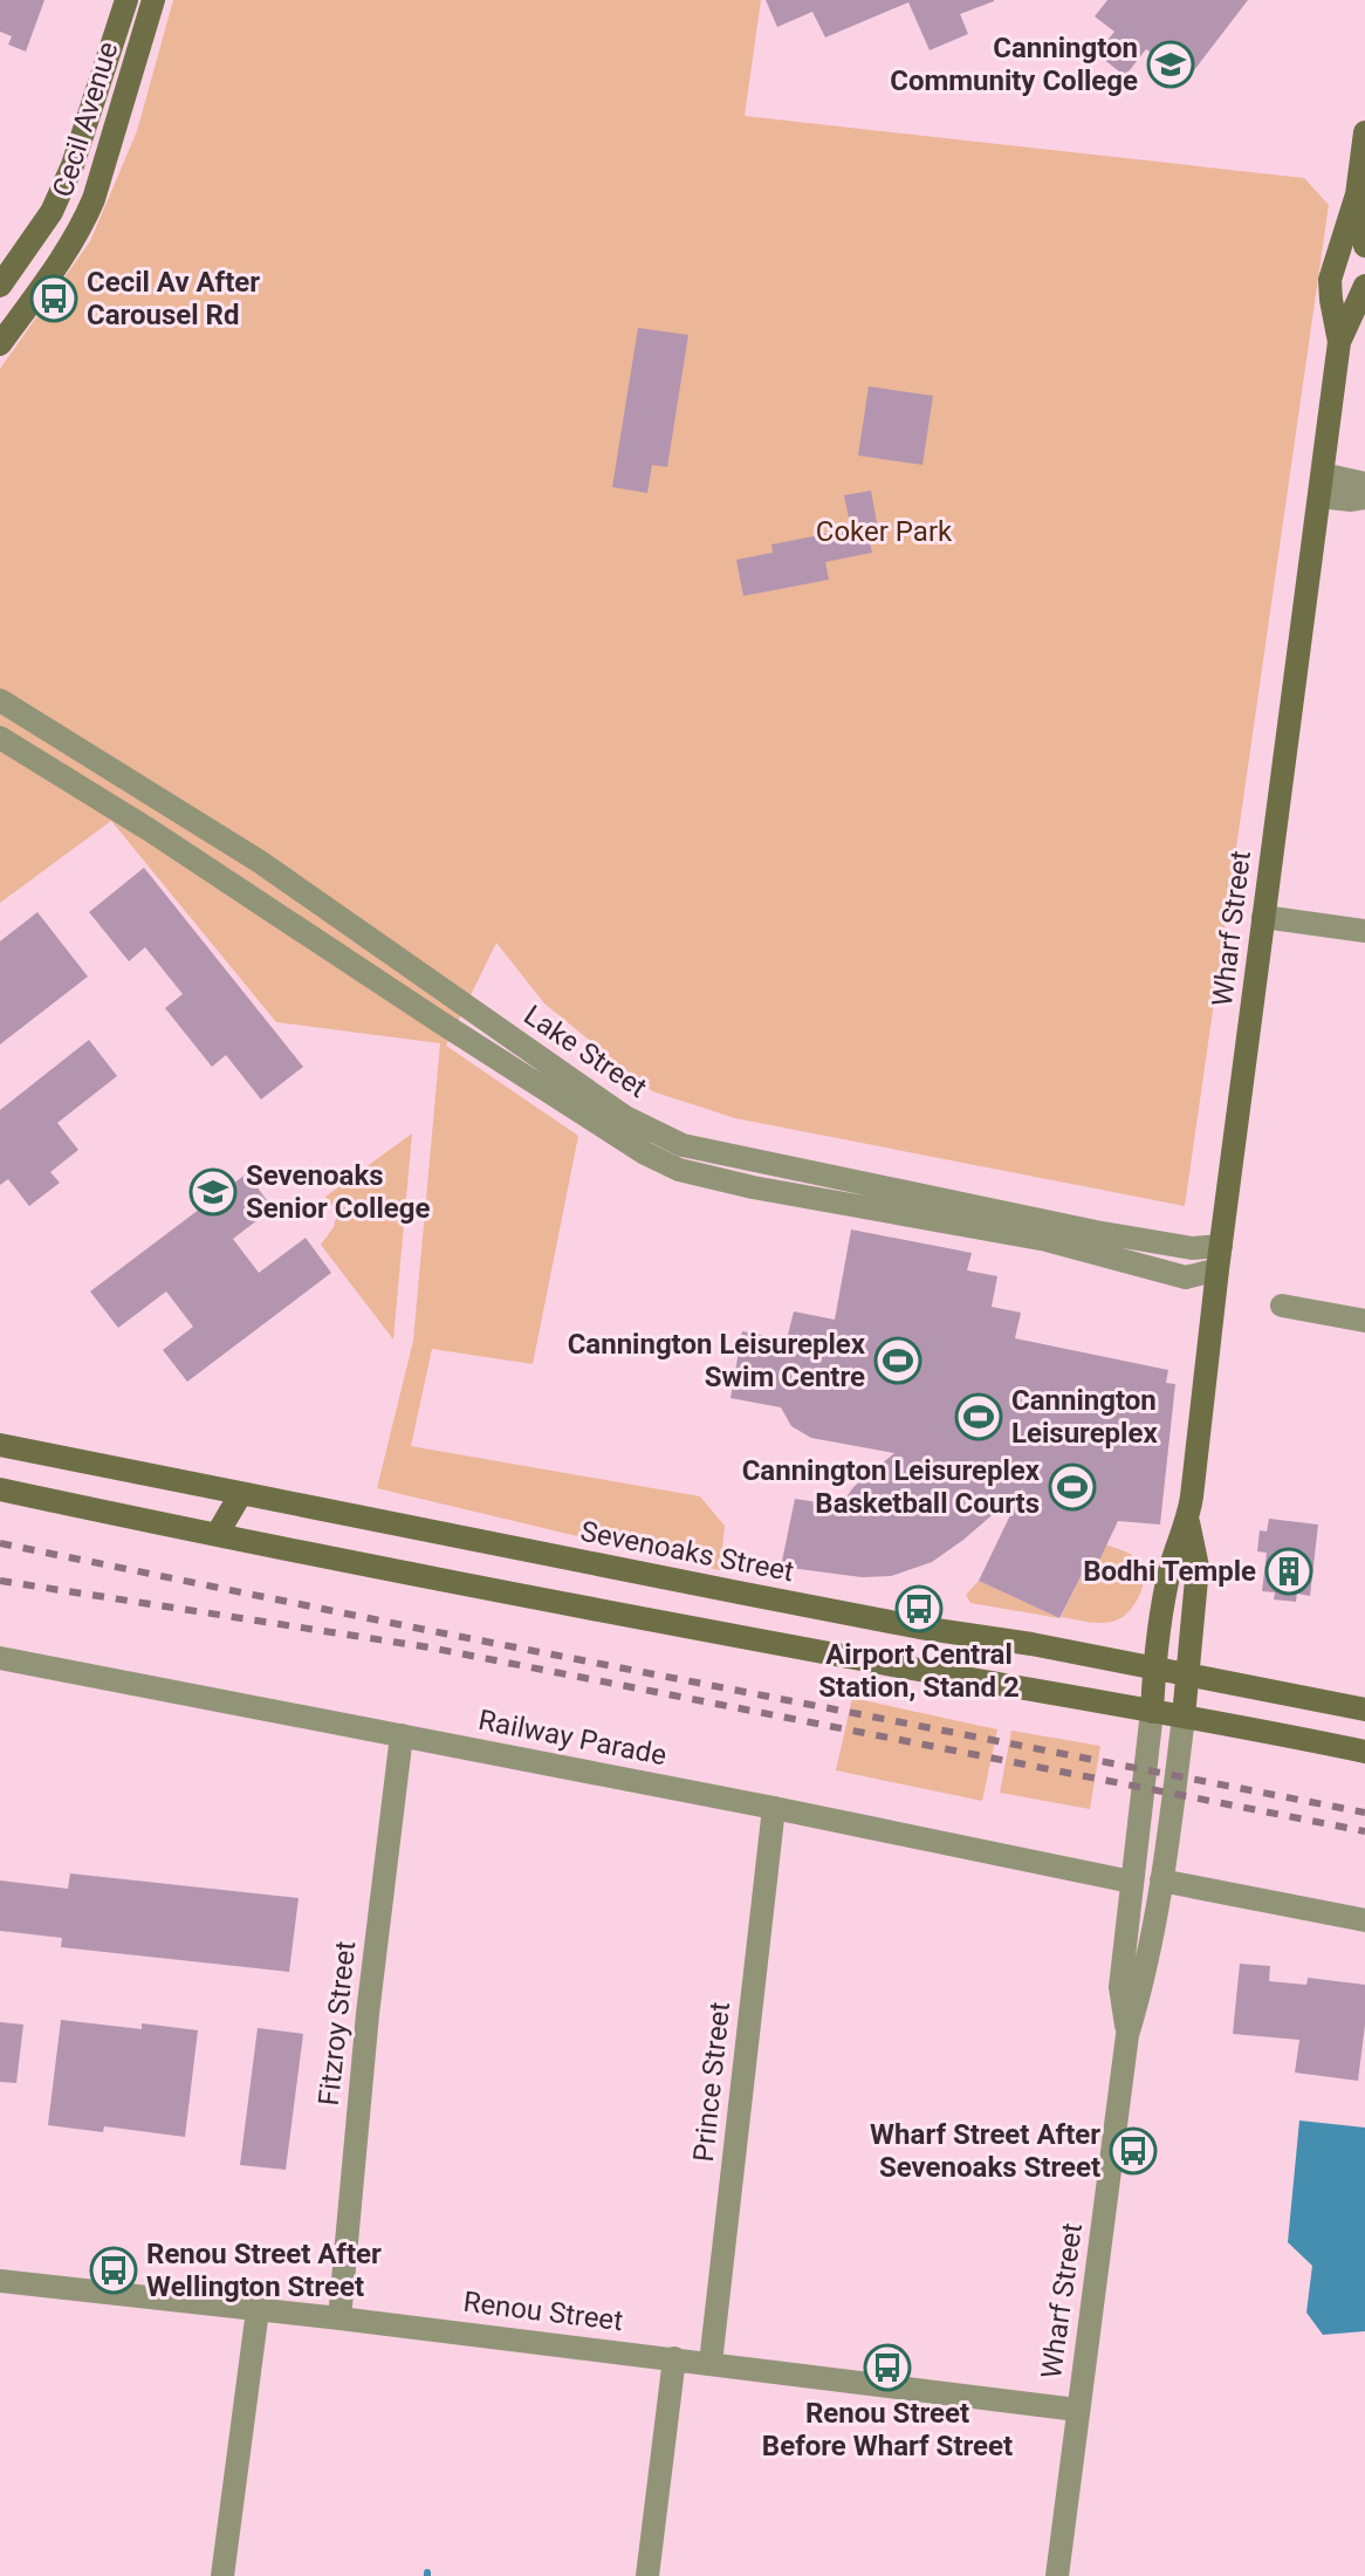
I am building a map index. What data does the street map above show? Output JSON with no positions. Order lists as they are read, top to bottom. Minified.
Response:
{"streets":{"main road":["Cecil Avenue","Wharf Street","Sevenoaks Street"],"street":["Lake Street","Railway Parade","Fitzroy Street","Prince Street","Renou Street"]},"crossings":[["Wharf Street","Lake Street"],["Wharf Street","Sevenoaks Street"],["Wharf Street","Railway Parade"],["Wharf Street","Renou Street"],["Railway Parade","Fitzroy Street"],["Railway Parade","Prince Street"],["Fitzroy Street","Renou Street"],["Prince Street","Renou Street"]],"parks":["Coker Park"],"places":{"school or university":["Cannington Community College","Sevenoaks Senior College"],"bus stop":["Cecil Av After Carousel Rd","Airport Central Station, Stand 2","Wharf Street After Sevenoaks Street","Renou Street After Wellington Street","Renou Street Before Wharf Street"],"sports":["Cannington Leisureplex Swim Centre","Cannington Leisureplex","Cannington Leisureplex Basketball Courts"],"building":["Bodhi Temple"]}}
